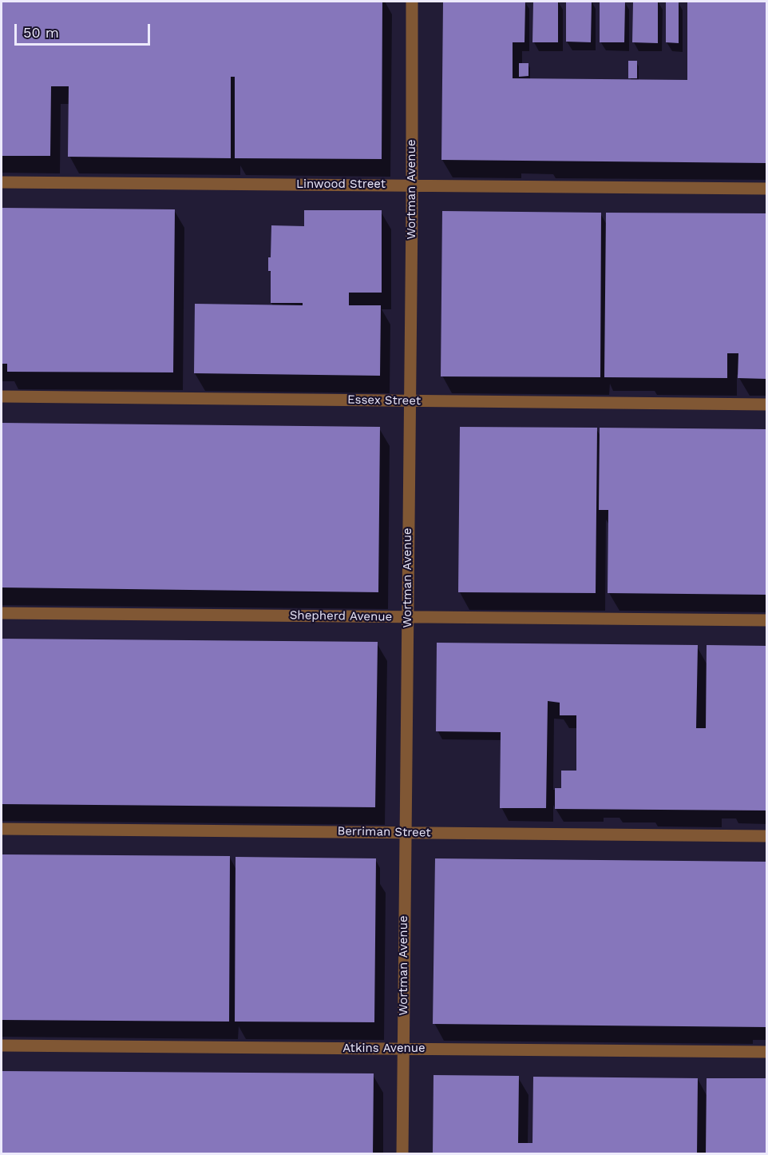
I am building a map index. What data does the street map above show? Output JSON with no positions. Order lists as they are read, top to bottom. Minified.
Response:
{"streets":{"street":["Linwood Street","Wortman Avenue","Essex Street","Shepherd Avenue","Berriman Street","Atkins Avenue"]},"crossings":[["Linwood Street","Wortman Avenue"],["Wortman Avenue","Essex Street"],["Wortman Avenue","Shepherd Avenue"],["Wortman Avenue","Berriman Street"],["Wortman Avenue","Atkins Avenue"]],"scale_bar":"50 m"}
